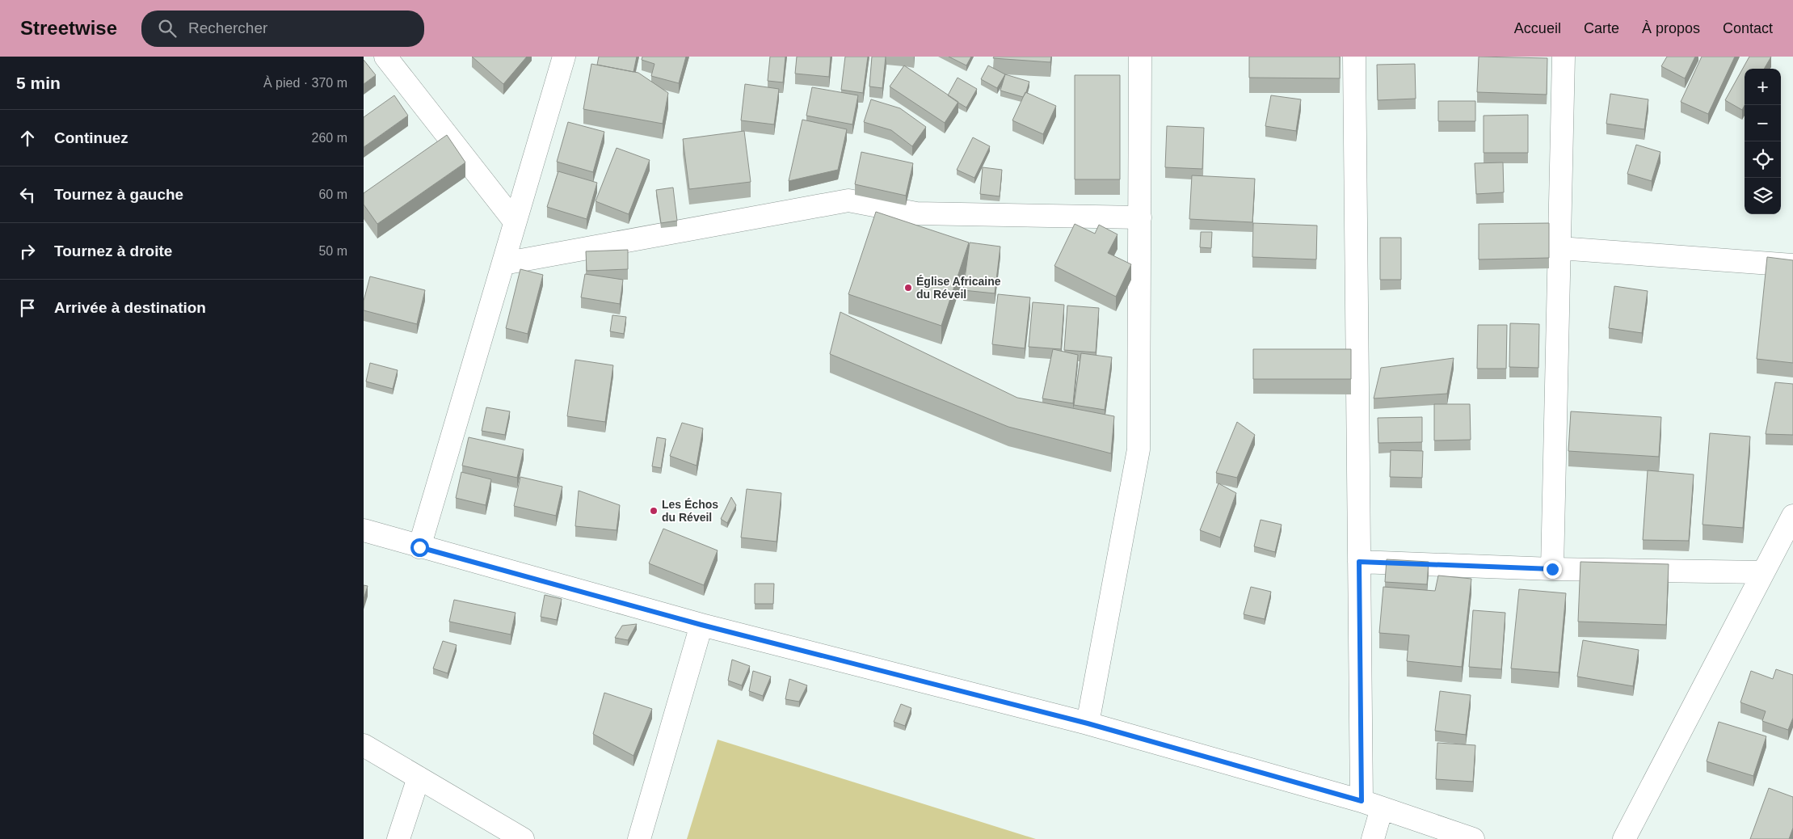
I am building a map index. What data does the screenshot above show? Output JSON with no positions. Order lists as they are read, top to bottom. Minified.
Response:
{"places":["Église Africaine du Réveil","Les Échos du Réveil"],"page":{"header":"Streetwise","search":"Rechercher","nav":["Accueil","Carte","À propos","Contact"],"heading":["5 min","À pied · 370 m"],"map_buttons":["+","−"],"list":[["Continuez","260 m"],["Tournez à gauche","60 m"],["Tournez à droite","50 m"],"Arrivée à destination"]}}
